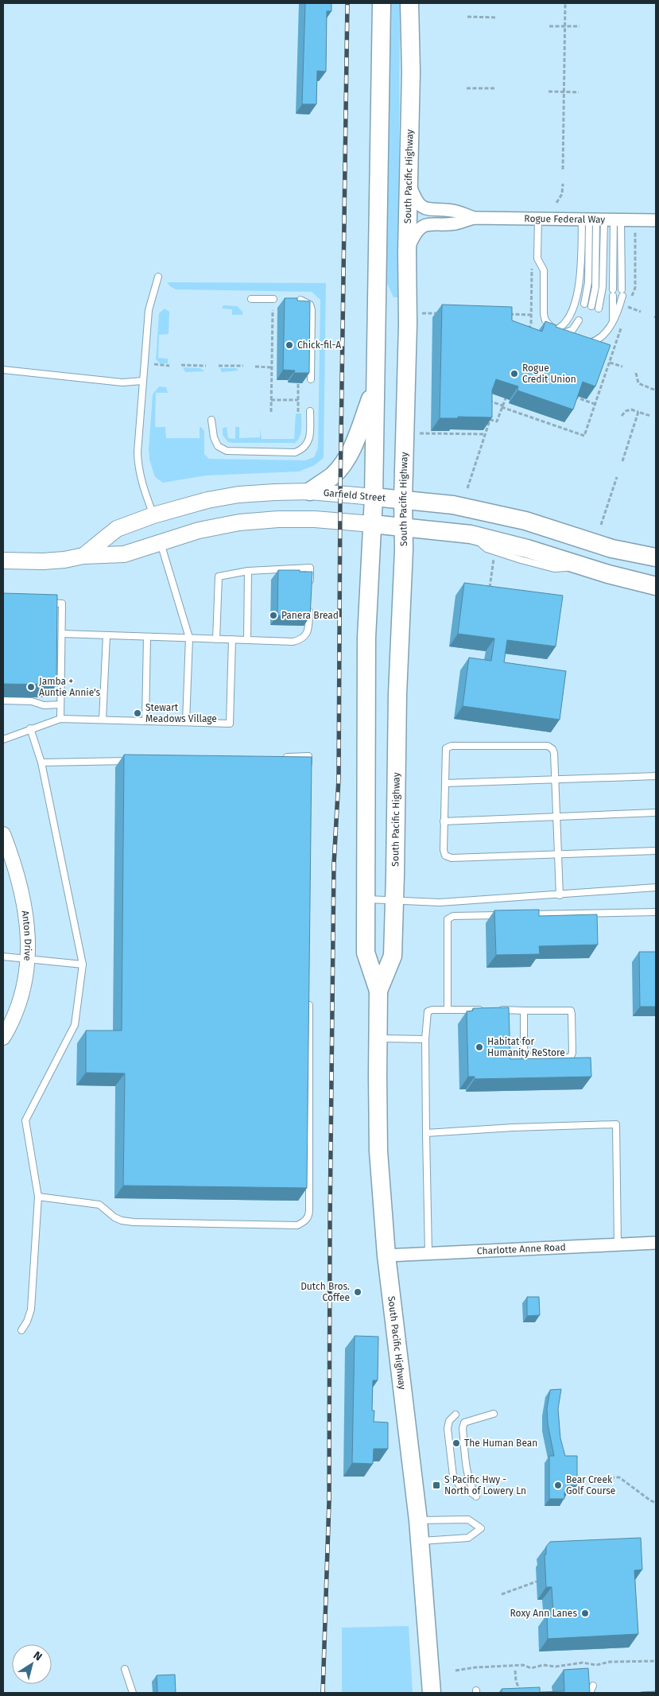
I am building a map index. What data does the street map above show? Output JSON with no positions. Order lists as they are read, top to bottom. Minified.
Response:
{"streets":{"main road":["South Pacific Highway","Garfield Street"],"street":["Rogue Federal Way","Anton Drive","Charlotte Anne Road"]},"crossings":[["South Pacific Highway","Rogue Federal Way"],["South Pacific Highway","Garfield Street"],["South Pacific Highway","Charlotte Anne Road"]],"places":{"other":["Chick-fil-A","Rogue Credit Union","Panera Bread","Jamba + Auntie Annie's","Stewart Meadows Village","Habitat for Humanity ReStore","Dutch Bros. Coffee","The Human Bean","Bear Creek Golf Course","Roxy Ann Lanes"],"transit":["S Pacific Hwy - North of Lowery Ln"]},"north":"top right"}
